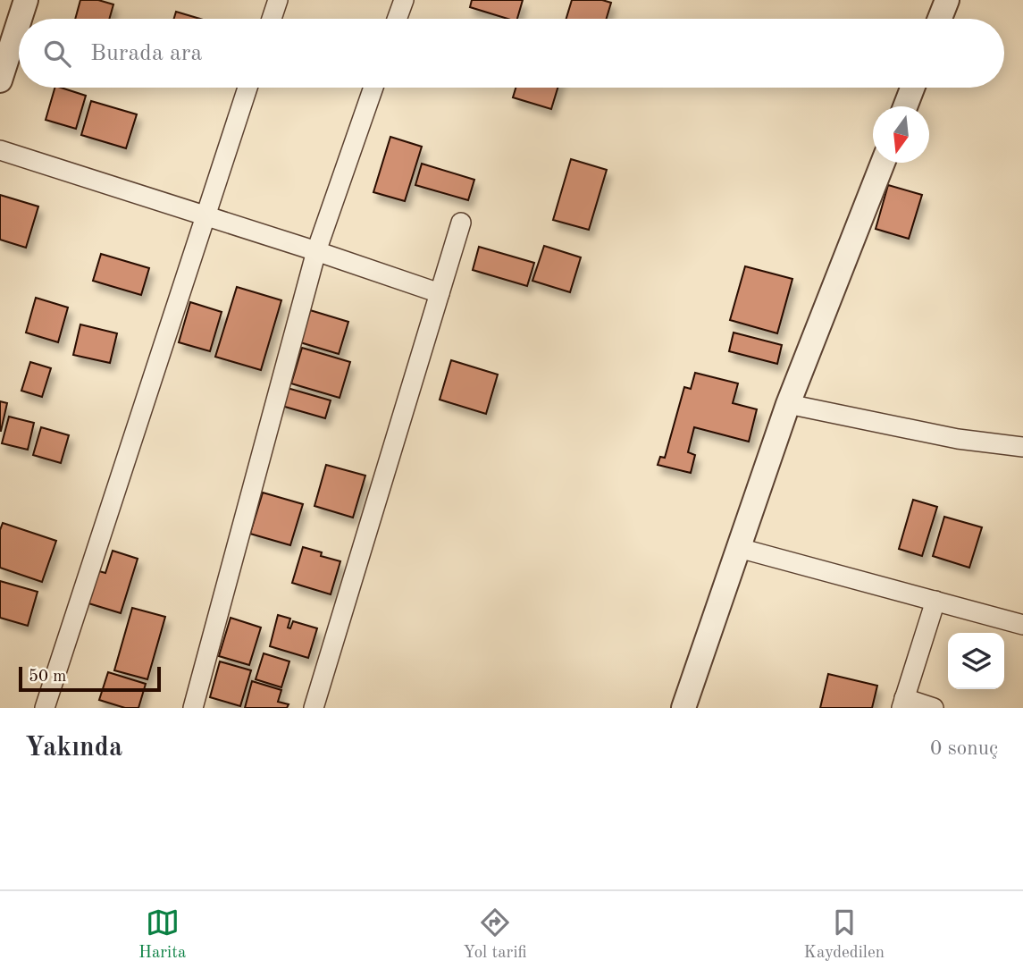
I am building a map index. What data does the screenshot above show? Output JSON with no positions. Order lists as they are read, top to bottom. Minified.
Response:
{"scale_bar":"50 m","north":"bottom","page":{"search":"Burada ara","scale":"50 m","heading":["Yakında","0 sonuç"],"nav":["Harita","Yol tarifi","Kaydedilen"]}}
